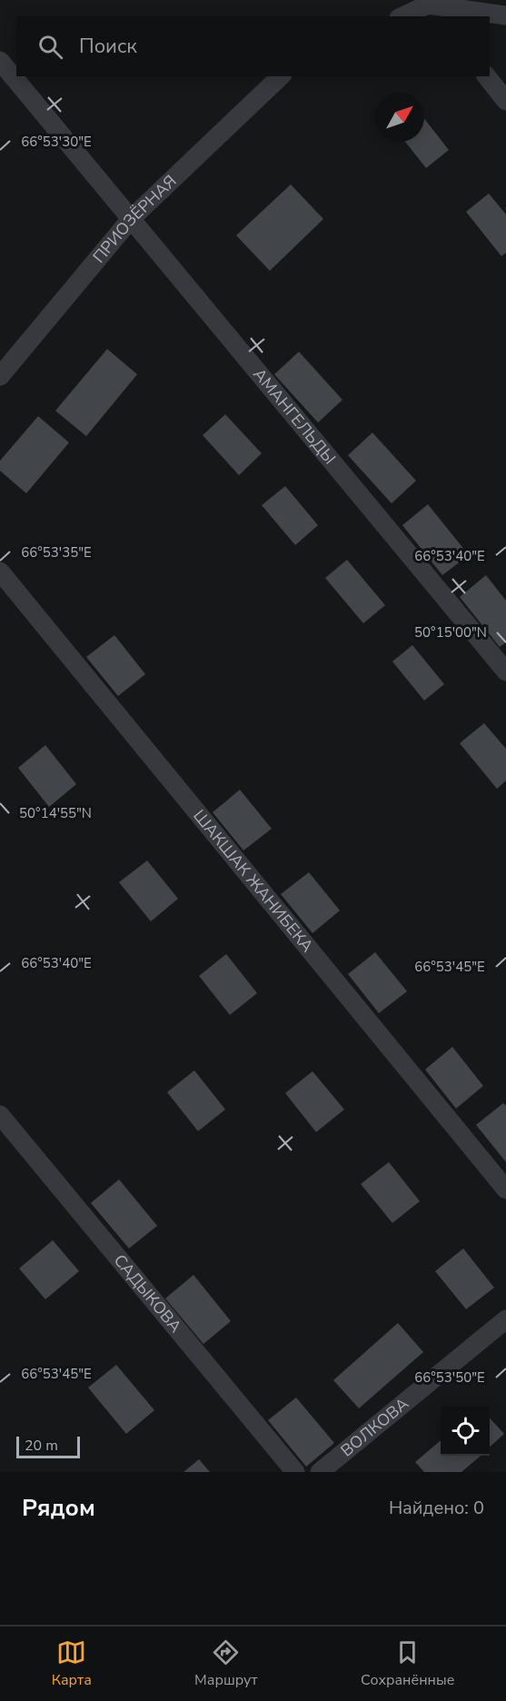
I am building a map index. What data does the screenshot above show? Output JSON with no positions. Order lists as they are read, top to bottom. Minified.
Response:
{"streets":{"street":["ПРИОЗЁРНАЯ","АМАНГЕЛЬДЫ","ШАКШАК ЖАНИБЕКА","САДЫКОВА","ВОЛКОВА"]},"crossings":[["ПРИОЗЁРНАЯ","АМАНГЕЛЬДЫ"]],"scale_bar":"20 m","north":"top right","page":{"search":"Поиск","scale":"20 m","heading":["Рядом","Найдено: 0"],"nav":["Карта","Маршрут","Сохранённые"]},"coordinates":["66°53'30\"E","66°53'35\"E","66°53'40\"E","50°15'00\"N","50°14'55\"N","66°53'45\"E","66°53'50\"E"]}
